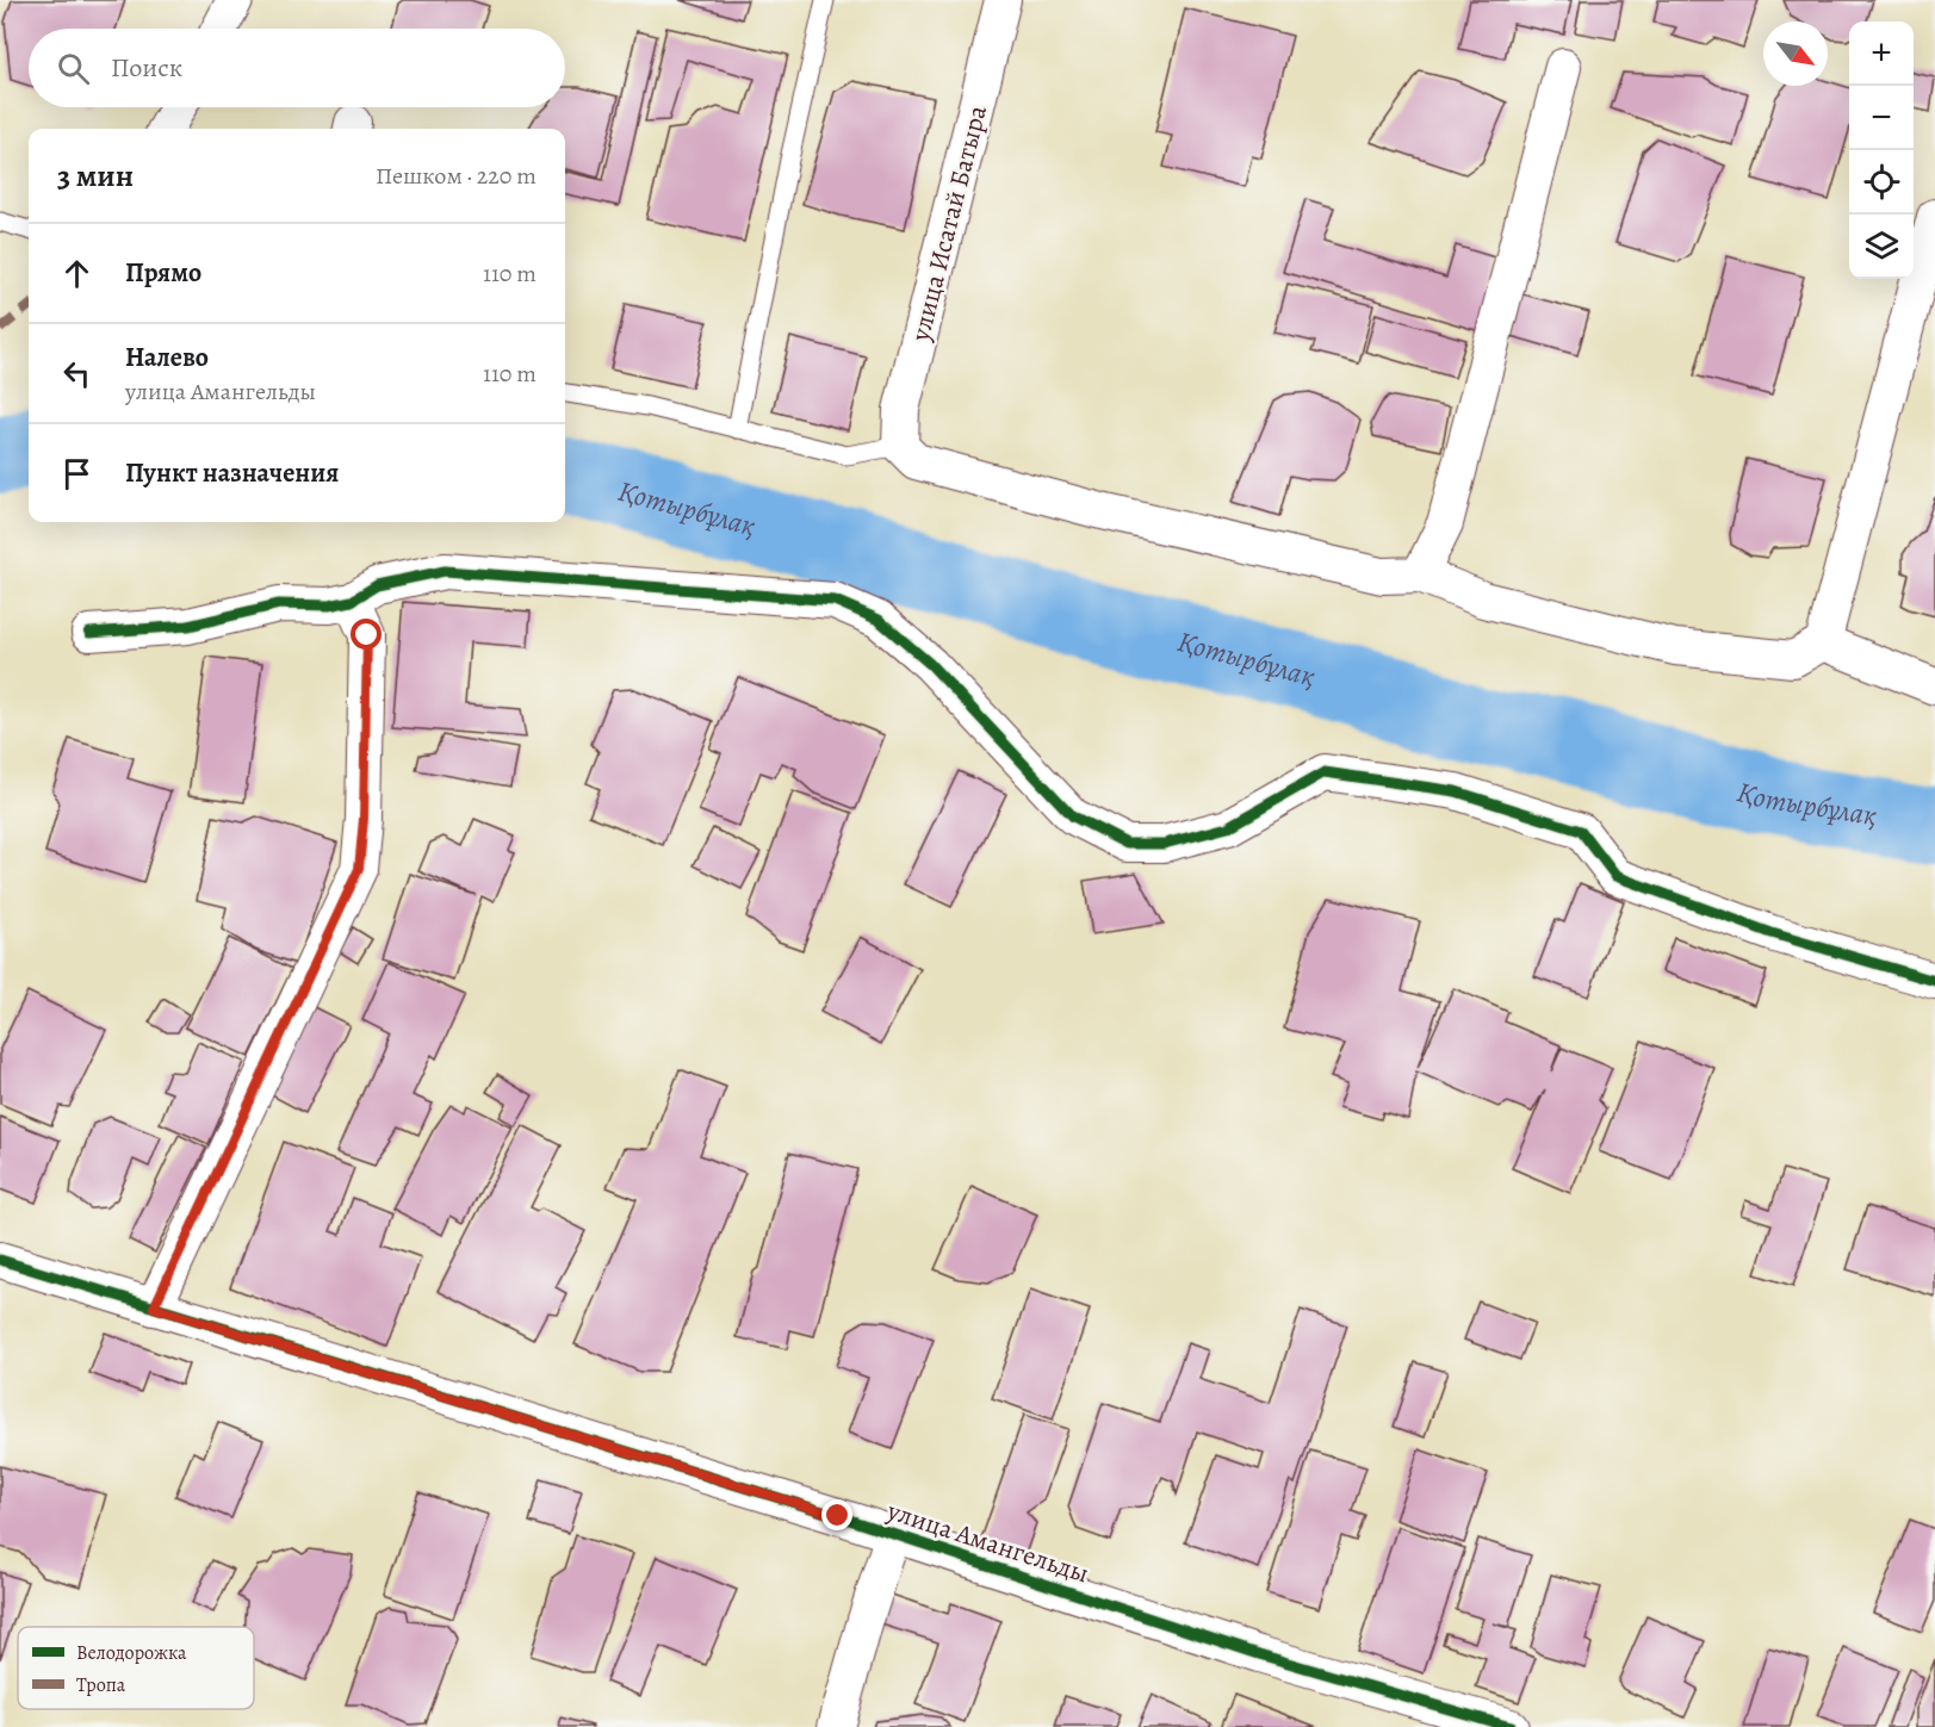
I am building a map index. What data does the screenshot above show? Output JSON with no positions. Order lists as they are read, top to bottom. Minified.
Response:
{"streets":{"street":["улица Исатай Батыра","улица Амангельды"]},"water":["Қотырбұлақ"],"legend":["Велодорожка","Тропа"],"north":"bottom right","page":{"map_buttons":["+","−"],"search":"Поиск","heading":["3 мин","Пешком · 220 m"],"list":[["Прямо","110 m"],["Налево","улица Амангельды","110 m"],"Пункт назначения"]}}
